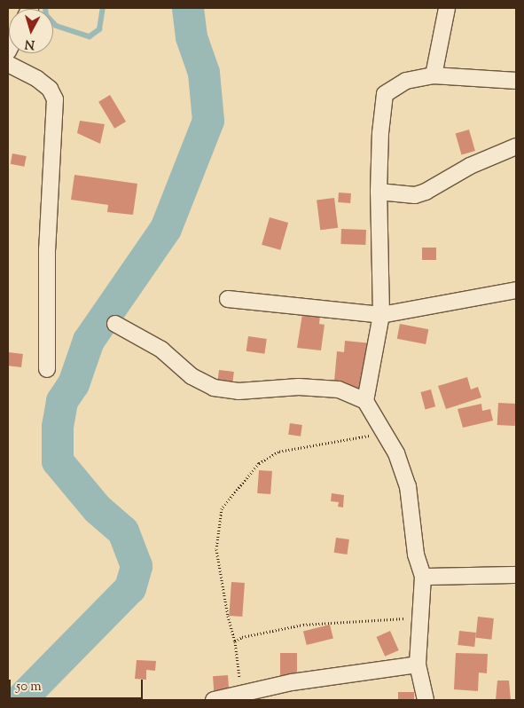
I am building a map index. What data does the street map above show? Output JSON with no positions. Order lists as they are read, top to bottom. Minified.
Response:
{"scale_bar":"50 m","north":"bottom"}
